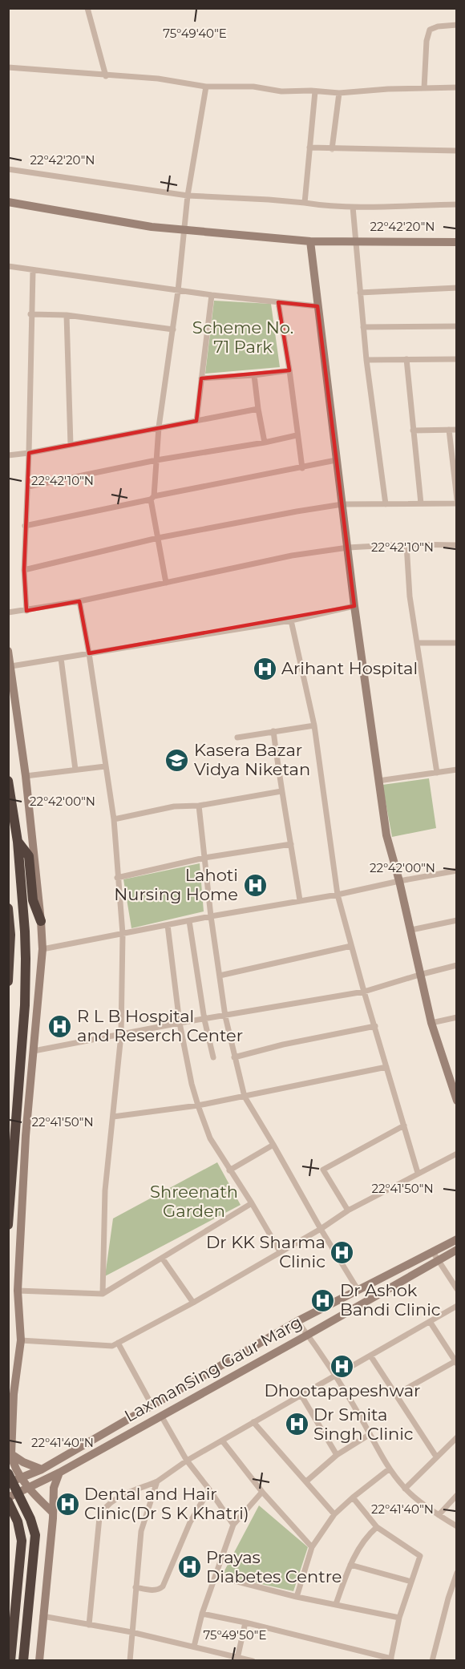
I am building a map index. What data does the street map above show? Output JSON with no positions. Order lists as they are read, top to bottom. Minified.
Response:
{"streets":{"street":["LaxmanSing Gaur Marg"]},"parks":["Scheme No. 71 Park","Shreenath Garden"],"places":{"hospital":["Arihant Hospital","Lahoti Nursing Home","R L B Hospital and Reserch Center","Dr KK Sharma Clinic","Dr Ashok Bandi Clinic","Dhootapapeshwar","Dr Smita Singh Clinic","Dental and Hair Clinic(Dr S K Khatri)","Prayas Diabetes Centre"],"school or university":["Kasera Bazar Vidya Niketan"]},"coordinates":["75°49'40\"E","22°42'20\"N","22°42'10\"N","22°42'00\"N","22°41'50\"N","22°41'40\"N","75°49'50\"E"]}
